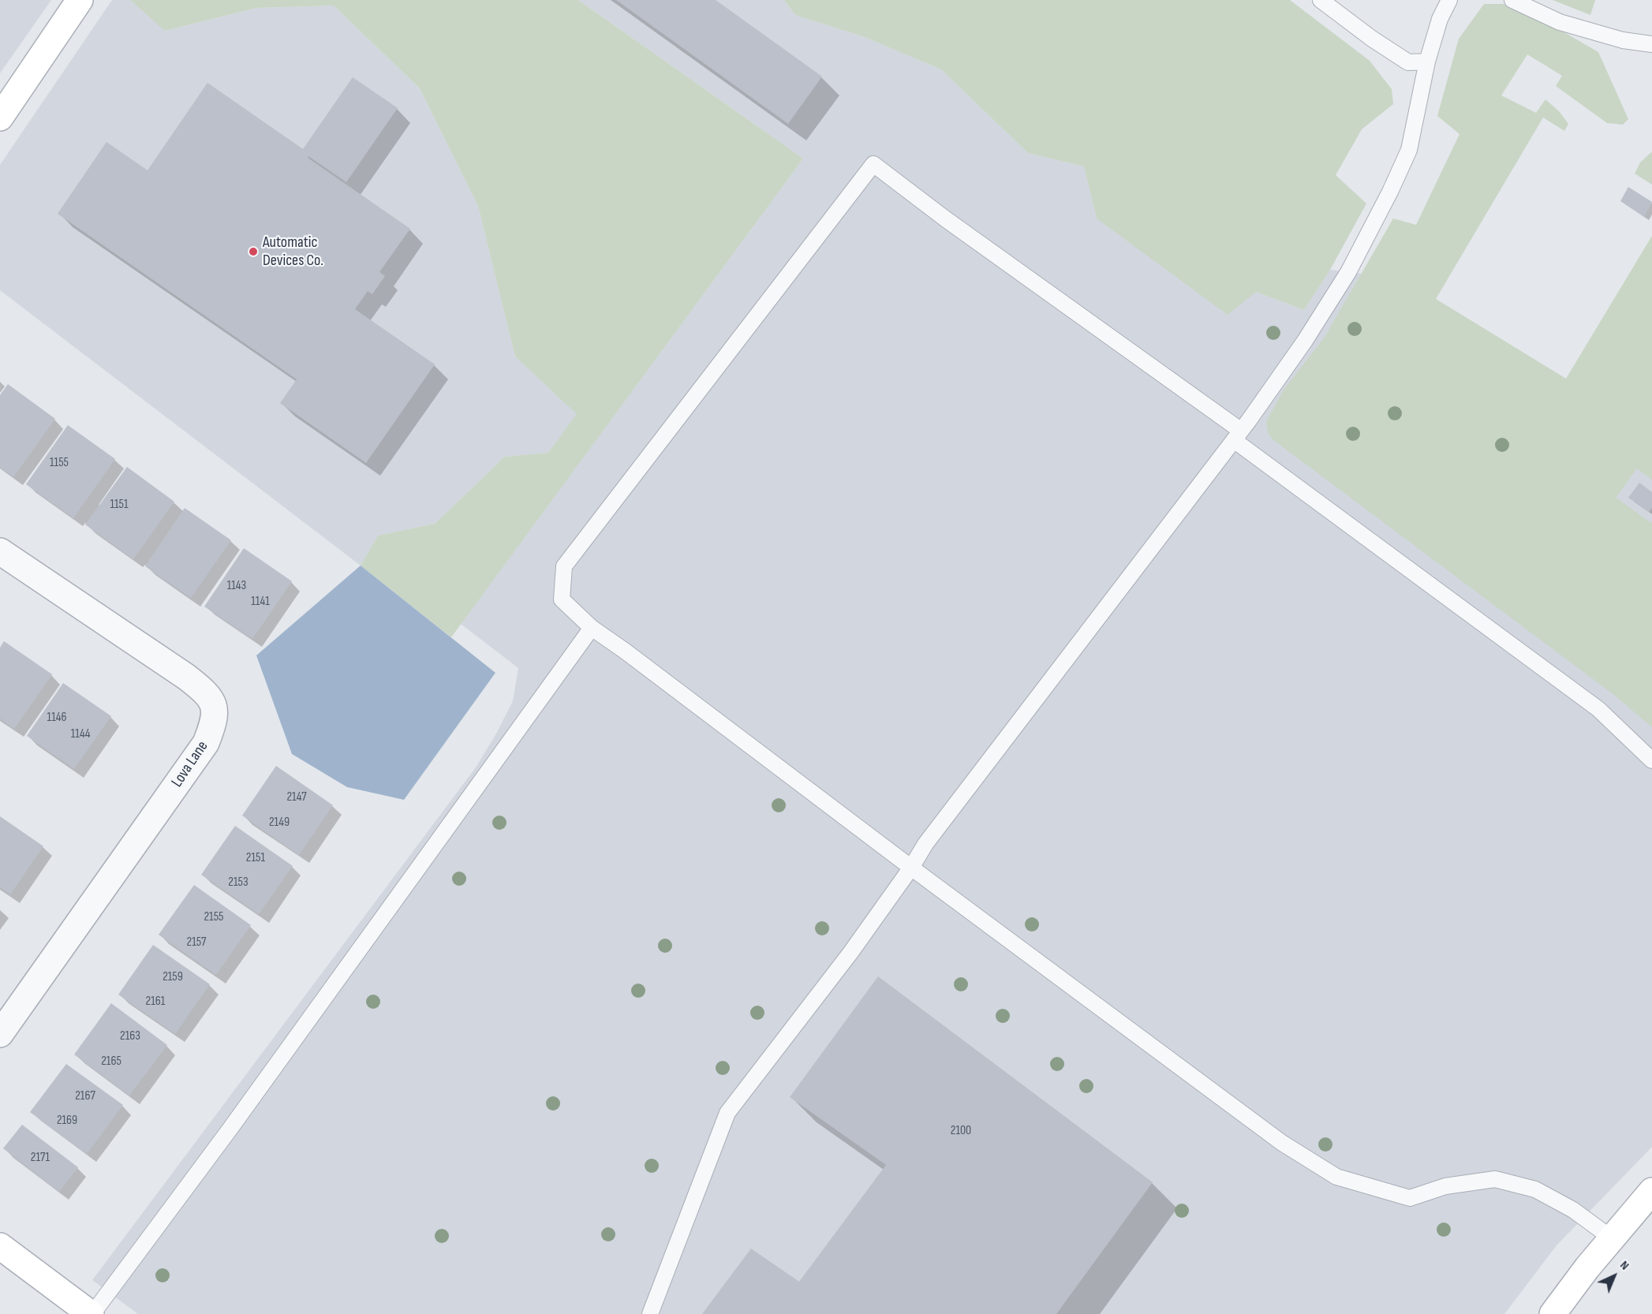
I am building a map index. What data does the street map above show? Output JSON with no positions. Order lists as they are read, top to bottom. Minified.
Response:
{"streets":{"street":["Lova Lane"]},"places":["Automatic Devices Co."],"house_numbers":["1155","1151","1143","1141","1146","1144","2147","2149","2151","2153","2155","2157","2159","2161","2163","2165","2167","2169","2100","2171"],"north":"top right"}
